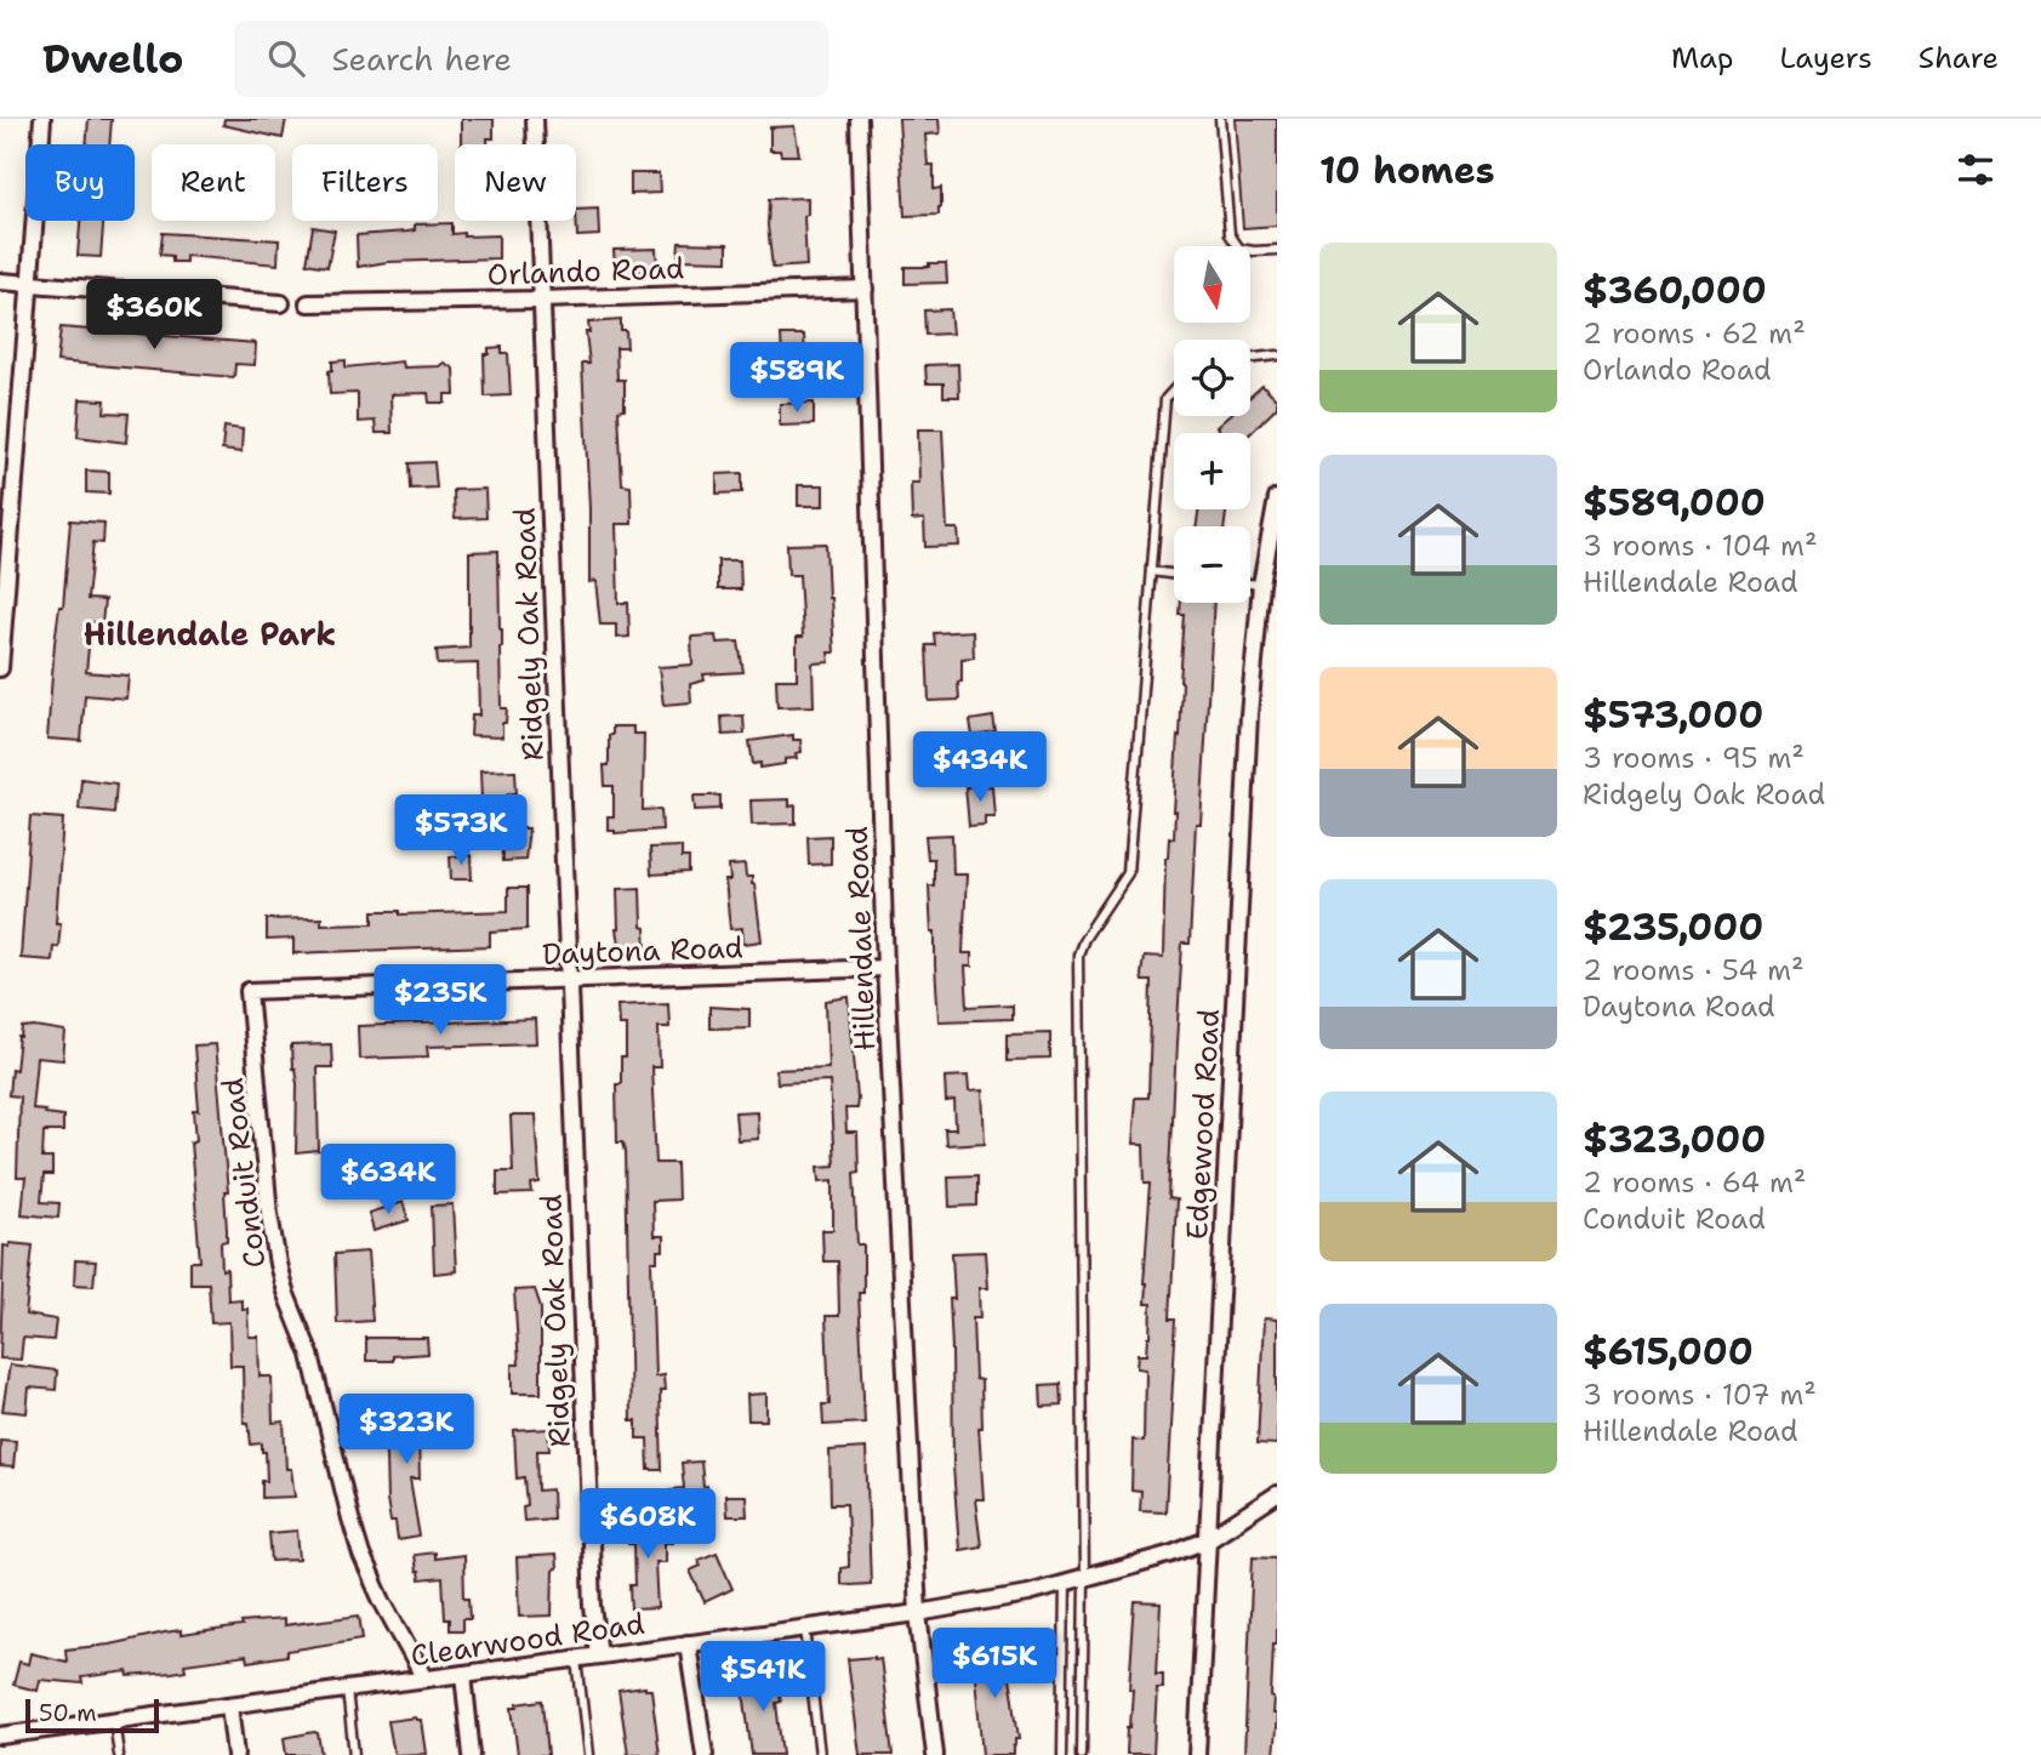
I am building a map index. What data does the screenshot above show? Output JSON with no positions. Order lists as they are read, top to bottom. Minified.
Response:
{"streets":{"street":["Orlando Road","Ridgely Oak Road","Hillendale Road","Daytona Road","Edgewood Road","Conduit Road","Clearwood Road"]},"crossings":[["Orlando Road","Ridgely Oak Road"],["Orlando Road","Hillendale Road"],["Ridgely Oak Road","Daytona Road"],["Ridgely Oak Road","Clearwood Road"],["Hillendale Road","Daytona Road"],["Hillendale Road","Clearwood Road"],["Daytona Road","Conduit Road"],["Edgewood Road","Clearwood Road"],["Conduit Road","Clearwood Road"]],"districts":["Hillendale Park"],"scale_bar":"50 m","north":"bottom","page":{"header":"Dwello","search":"Search here","nav":["Map","Layers","Share"],"heading":"10 homes","chip":["Buy","Rent","Filters","New"],"list":[{"name":"$360,000","note":"2 rooms · 62 m² · Orlando Road"},{"name":"$589,000","note":"3 rooms · 104 m² · Hillendale Road"},{"name":"$573,000","note":"3 rooms · 95 m² · Ridgely Oak Road"},{"name":"$235,000","note":"2 rooms · 54 m² · Daytona Road"},{"name":"$323,000","note":"2 rooms · 64 m² · Conduit Road"},{"name":"$615,000","note":"3 rooms · 107 m² · Hillendale Road"}],"map_buttons":["+","−"],"price":["$360K","$589K","$434K","$573K","$235K","$634K","$323K","$608K","$615K","$541K"],"scale":"50 m"}}
